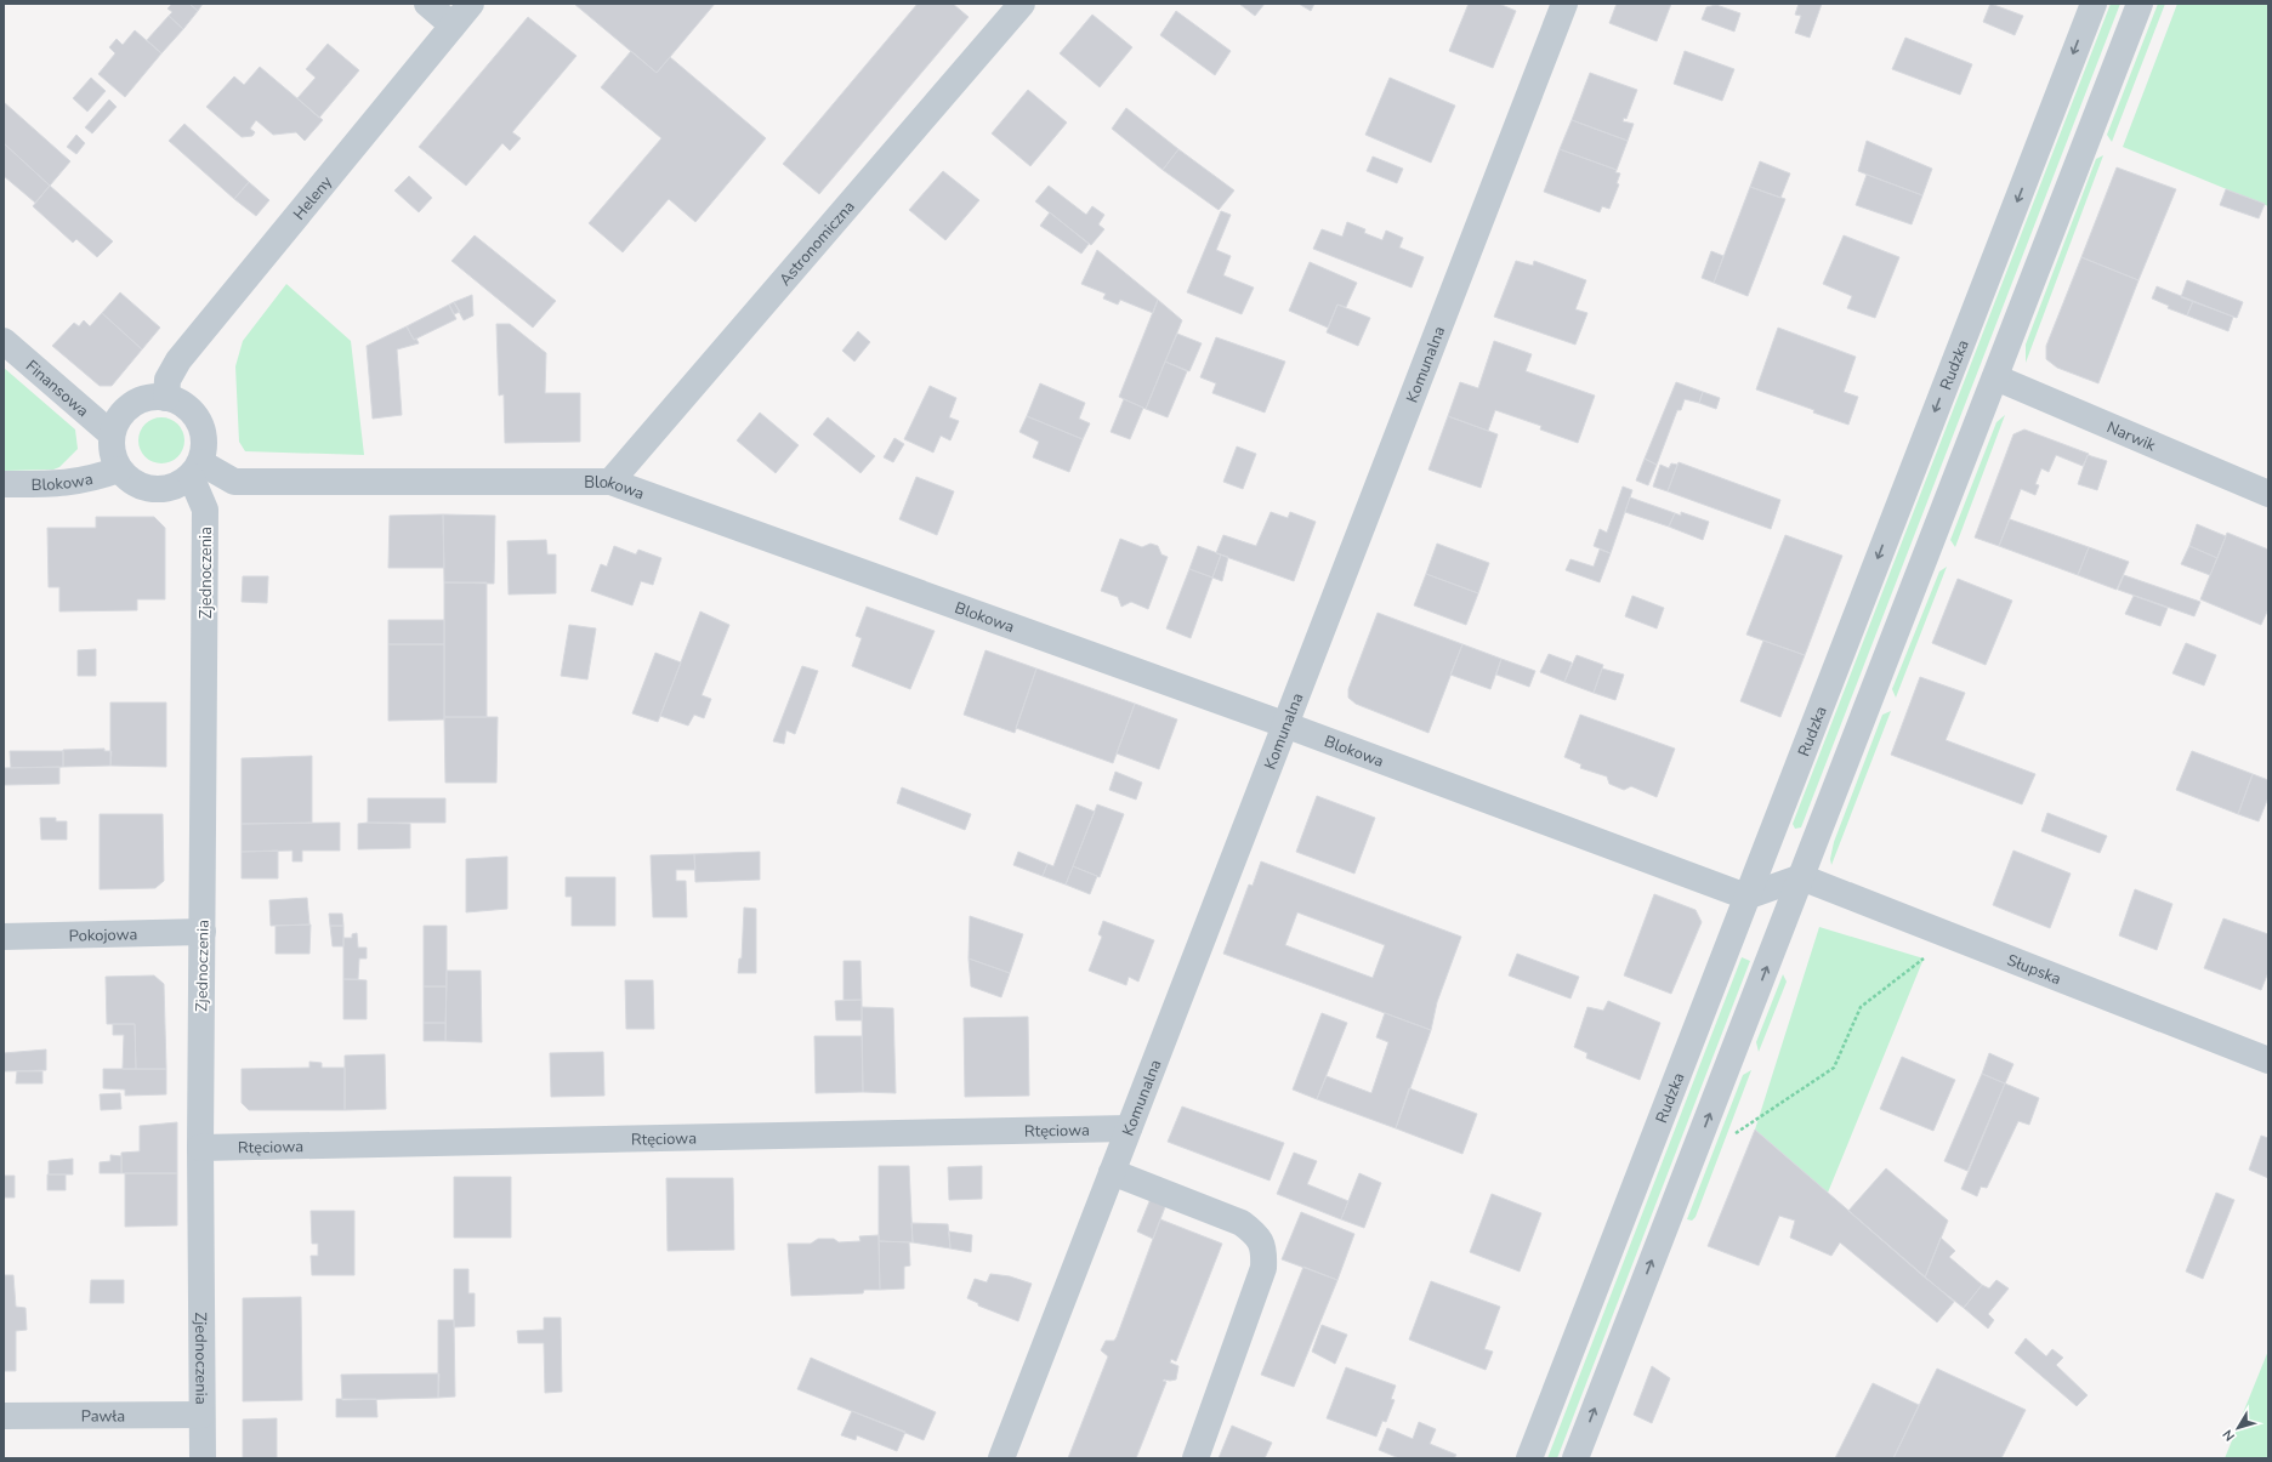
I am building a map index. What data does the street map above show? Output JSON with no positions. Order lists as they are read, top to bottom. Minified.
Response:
{"streets":{"street":["Heleny","Astronomiczna","Komunalna","Rudzka","Finansowa","Narwik","Blokowa","Zjednoczenia","Pokojowa","Słupska","Rtęciowa","Pawła"]},"crossings":[["Heleny","Finansowa"],["Heleny","Blokowa"],["Heleny","Zjednoczenia"],["Astronomiczna","Blokowa"],["Komunalna","Blokowa"],["Komunalna","Rtęciowa"],["Rudzka","Blokowa"],["Finansowa","Blokowa"],["Finansowa","Zjednoczenia"],["Blokowa","Zjednoczenia"],["Zjednoczenia","Pokojowa"],["Zjednoczenia","Rtęciowa"],["Zjednoczenia","Pawła"]],"north":"bottom left"}
